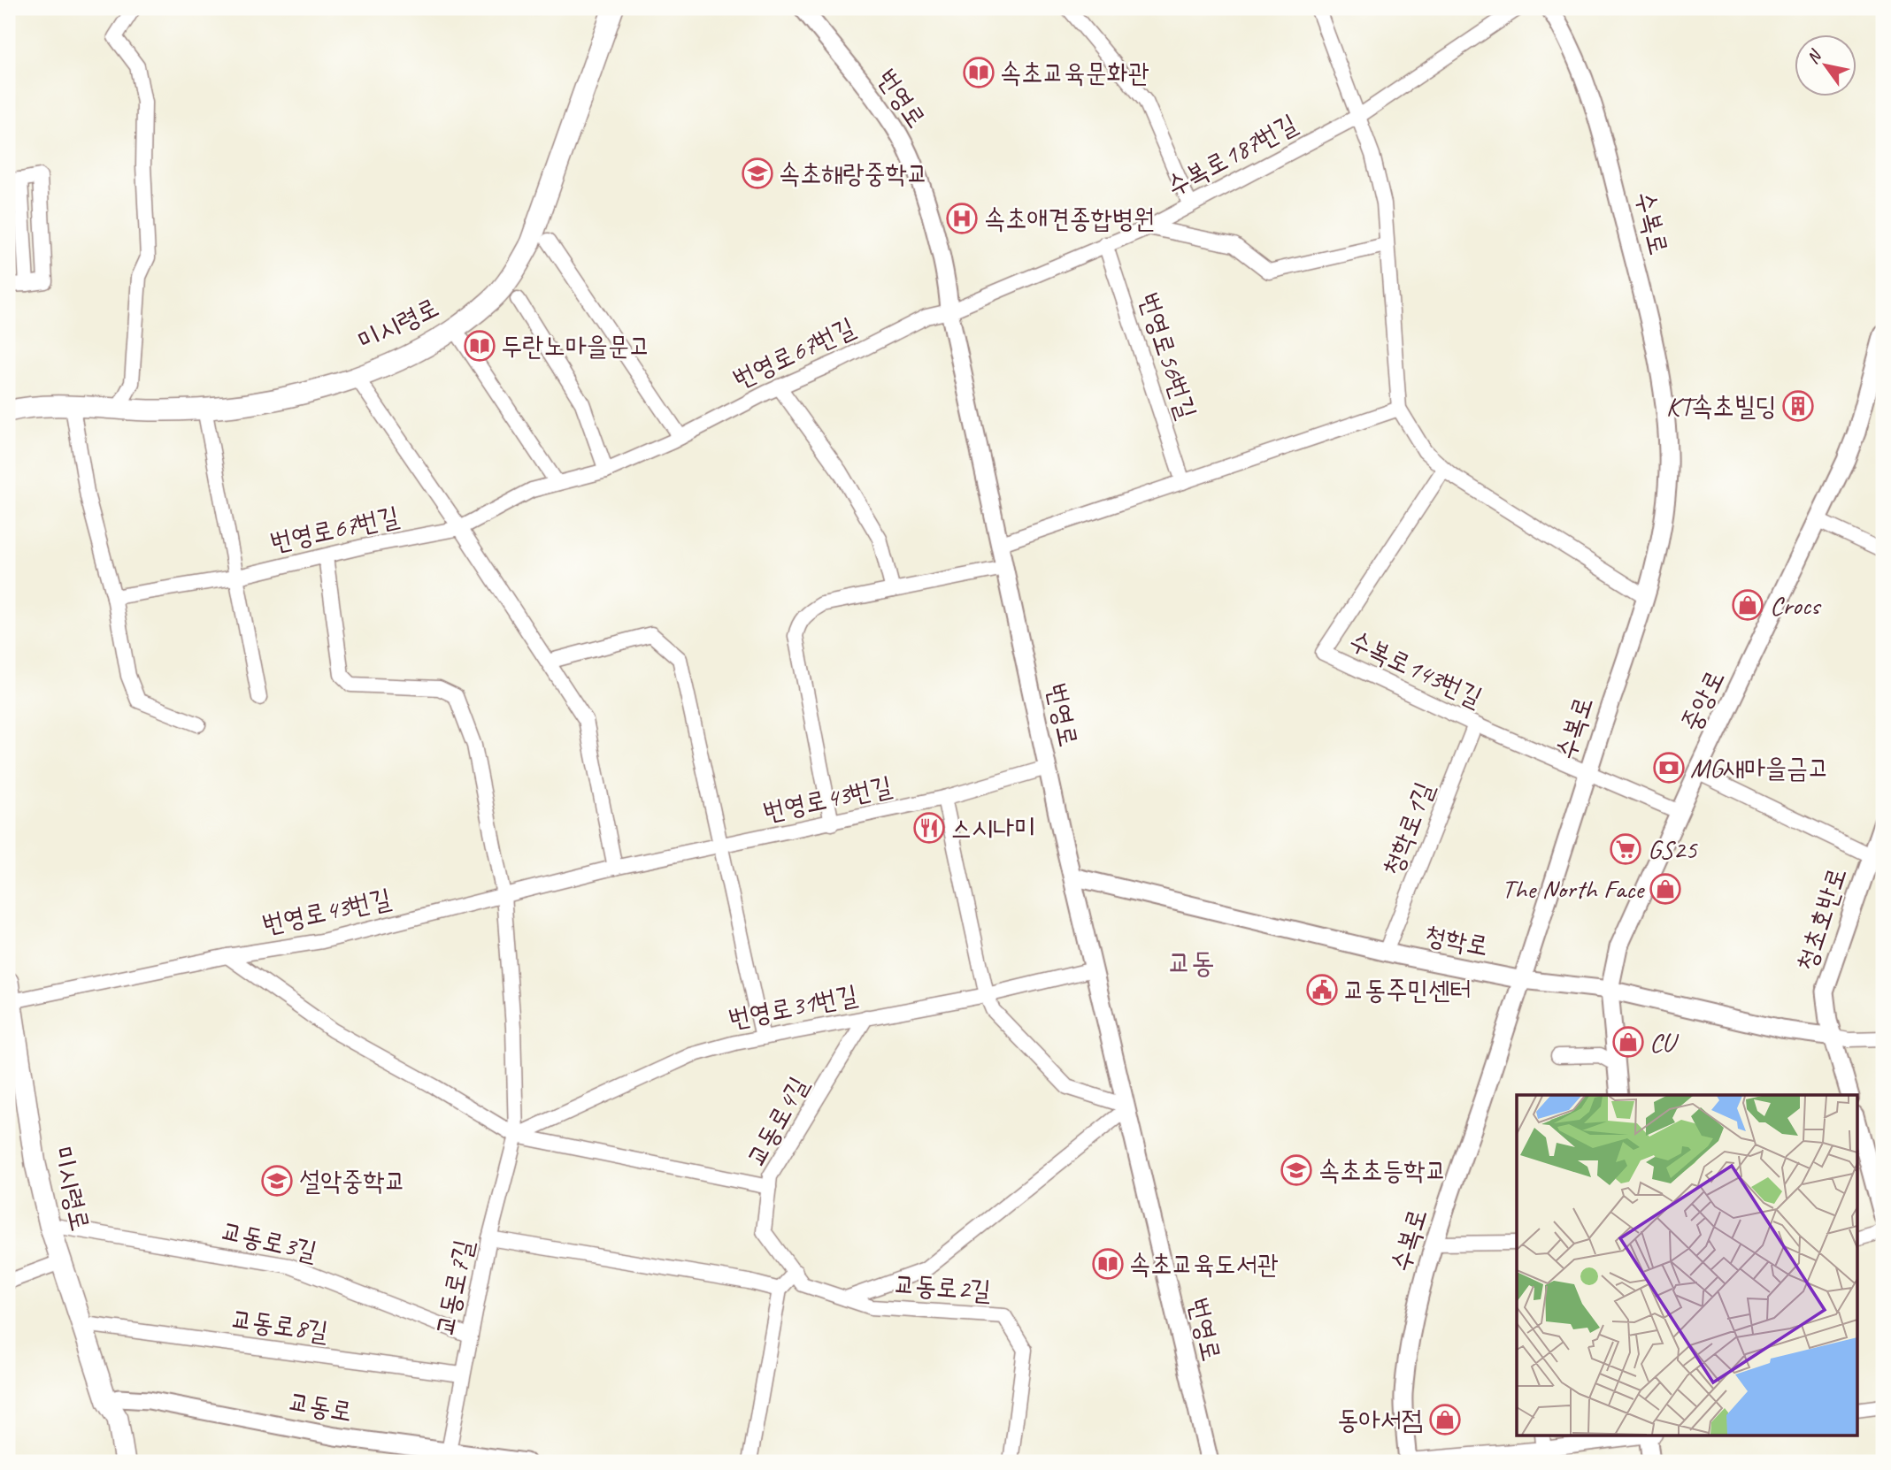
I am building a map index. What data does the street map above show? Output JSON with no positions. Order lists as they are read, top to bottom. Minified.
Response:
{"streets":{"main road":["미시령로"],"street":["번영로","수복로187번길","수복로","번영로67번길","번영로56번길","수복로143번길","중앙로","번영로43번길","청학로1길","청초호반로","청학로","번영로31번길","교동로4길","교동로3길","교동로2길","교동로7길","교동로8길","교동로"]},"crossings":[["번영로","수복로187번길"],["번영로","번영로67번길"],["번영로","번영로43번길"],["번영로","청학로"],["번영로","번영로31번길"],["수복로187번길","번영로67번길"],["수복로187번길","번영로56번길"],["수복로","수복로143번길"],["수복로","청학로"],["미시령로","번영로43번길"],["미시령로","교동로3길"],["미시령로","교동로"],["번영로67번길","교동로7길"],["수복로143번길","중앙로"],["수복로143번길","청학로1길"],["중앙로","청학로"],["번영로43번길","번영로31번길"],["번영로43번길","교동로4길"],["번영로43번길","교동로7길"],["청학로1길","청학로"],["청초호반로","청학로"],["번영로31번길","교동로4길"],["번영로31번길","교동로7길"],["교동로4길","교동로2길"],["교동로3길","교동로7길"],["교동로7길","교동로8길"],["교동로7길","교동로"]],"districts":["교동"],"places":{"library":["속초교육문화관","두란노마을문고","속초교육도서관"],"school or university":["속초해랑중학교","속초초등학교","설악중학교"],"hospital":["속초애견종합병원"],"building":["KT속초빌딩"],"shop":["Crocs","The North Face","CU","동아서점"],"bank":["MG새마을금고"],"restaurant":["스시나미"],"supermarket":["GS25"],"public building":["교동주민센터"]},"north":"top left"}
